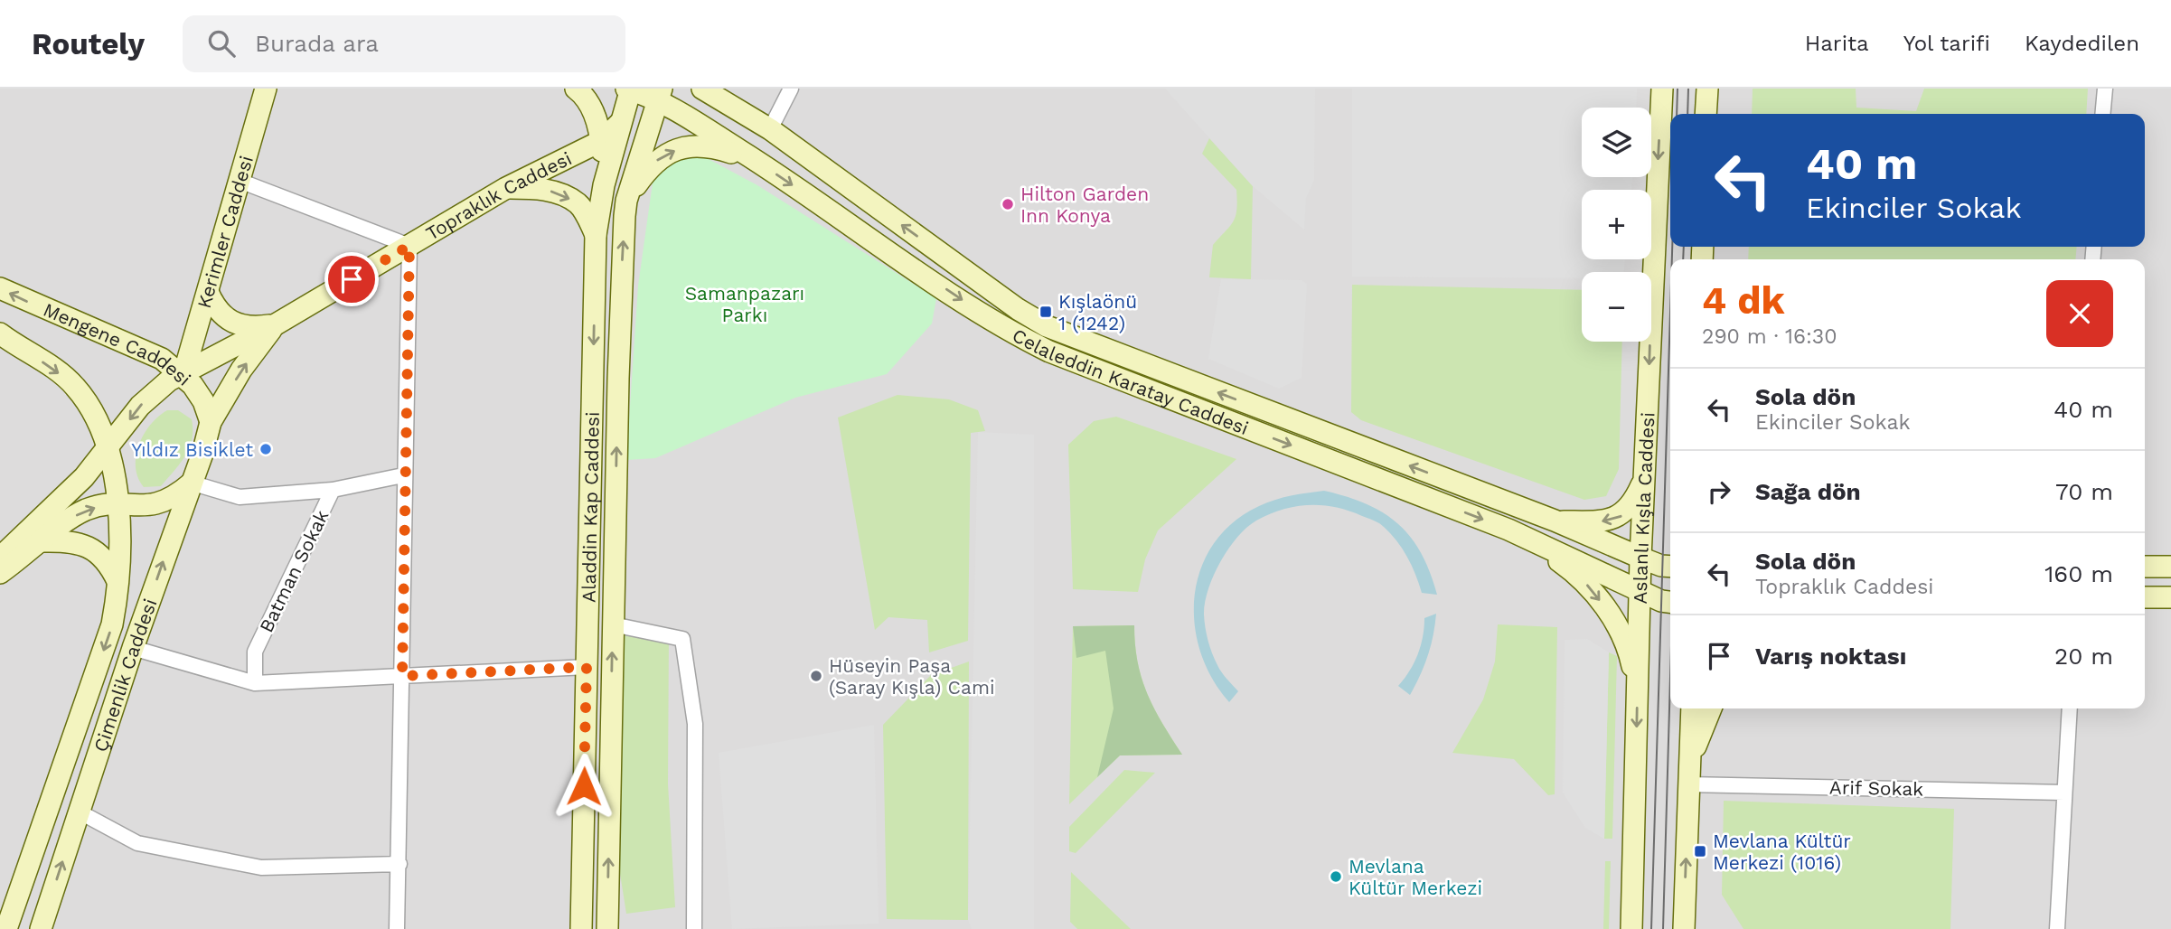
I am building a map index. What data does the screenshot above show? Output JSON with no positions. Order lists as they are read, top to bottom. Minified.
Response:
{"streets":{"street":["Topraklık Caddesi","Kerimler Caddesi","Mengene Caddesi","Celaleddin Karatay Caddesi","Aladdin Kap Caddesi","Aslanlı Kışla Caddesi","Batman Sokak","Çimenlik Caddesi","Arif Sokak"]},"crossings":[["Topraklık Caddesi","Kerimler Caddesi"],["Topraklık Caddesi","Mengene Caddesi"],["Topraklık Caddesi","Aladdin Kap Caddesi"],["Topraklık Caddesi","Çimenlik Caddesi"],["Kerimler Caddesi","Mengene Caddesi"],["Mengene Caddesi","Çimenlik Caddesi"],["Celaleddin Karatay Caddesi","Aladdin Kap Caddesi"],["Celaleddin Karatay Caddesi","Aslanlı Kışla Caddesi"],["Batman Sokak","Çimenlik Caddesi"]],"one_way":["Mengene Caddesi"],"parks":["Samanpazarı Parkı"],"places":{"other":["Hilton Garden Inn Konya","Yıldız Bisiklet","Hüseyin Paşa (Saray Kışla) Cami","Mevlana Kültür Merkezi"],"transit":["Kışlaönü 1 (1242)","Mevlana Kültür Merkezi (1016)"]},"page":{"header":"Routely","search":"Burada ara","nav":["Harita","Yol tarifi","Kaydedilen"],"map_buttons":["+","−"],"turn":["40 m","Ekinciler Sokak"],"heading":["4 dk","290 m · 16:30"],"list":[{"name":"Sola dön","note":"Ekinciler Sokak","value":"40 m"},{"name":"Sağa dön","value":"70 m"},{"name":"Sola dön","note":"Topraklık Caddesi","value":"160 m"},{"name":"Varış noktası","value":"20 m"}]}}
